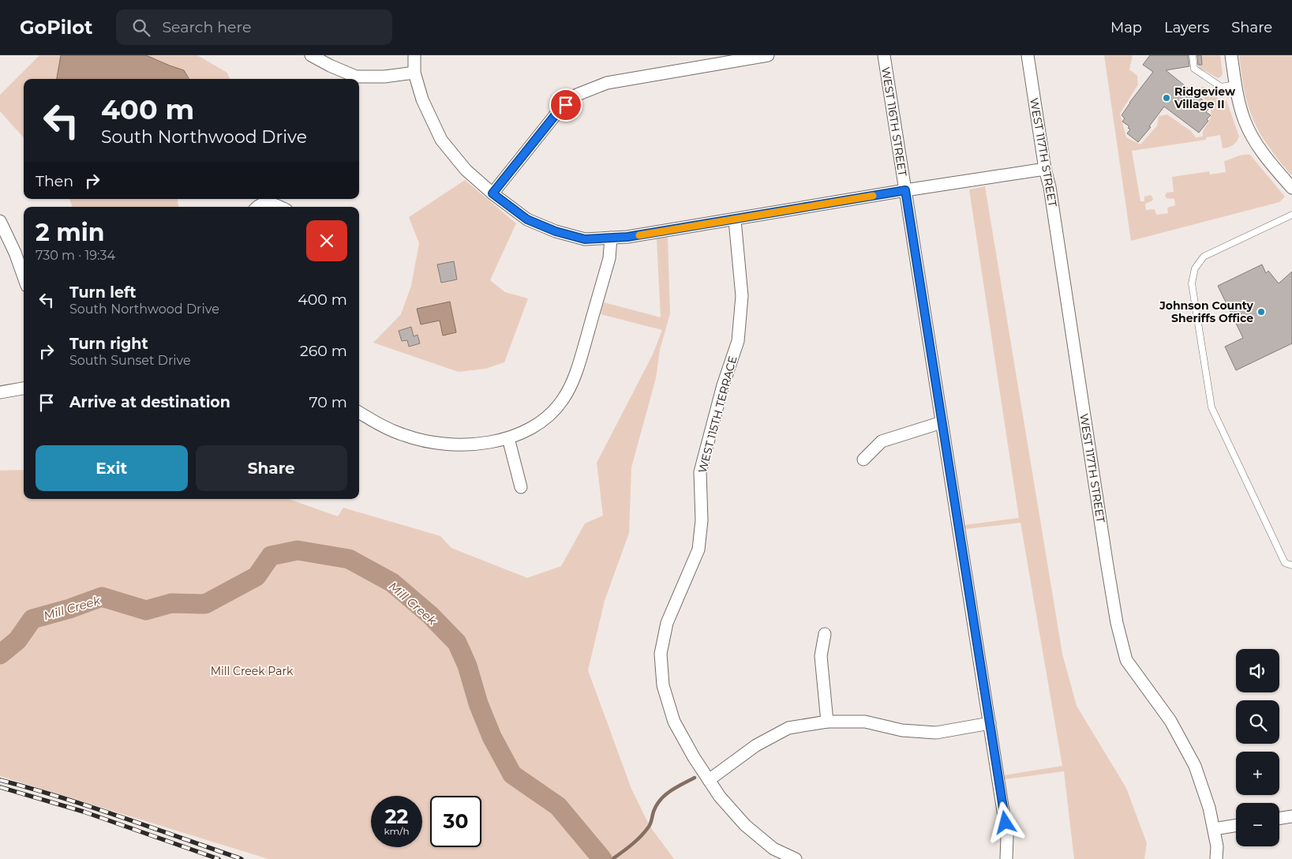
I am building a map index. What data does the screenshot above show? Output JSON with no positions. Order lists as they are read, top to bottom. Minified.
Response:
{"streets":{"street":["WEST 116TH STREET","WEST 117TH STREET","WEST 115TH TERRACE"]},"water":["Mill Creek"],"parks":["Mill Creek Park"],"places":["Ridgeview Village II","Johnson County Sheriffs Office"],"page":{"header":"GoPilot","search":"Search here","nav":["Map","Layers","Share"],"turn":["400 m","South Northwood Drive"],"then":"Then","heading":["2 min","730 m · 19:34"],"list":[{"name":"Turn left","note":"South Northwood Drive","value":"400 m"},{"name":"Turn right","note":"South Sunset Drive","value":"260 m"},{"name":"Arrive at destination","value":"70 m"}],"buttons":["Exit","Share"],"map_buttons":["+","−"],"speed":"22 km/h","limit":"30"}}
